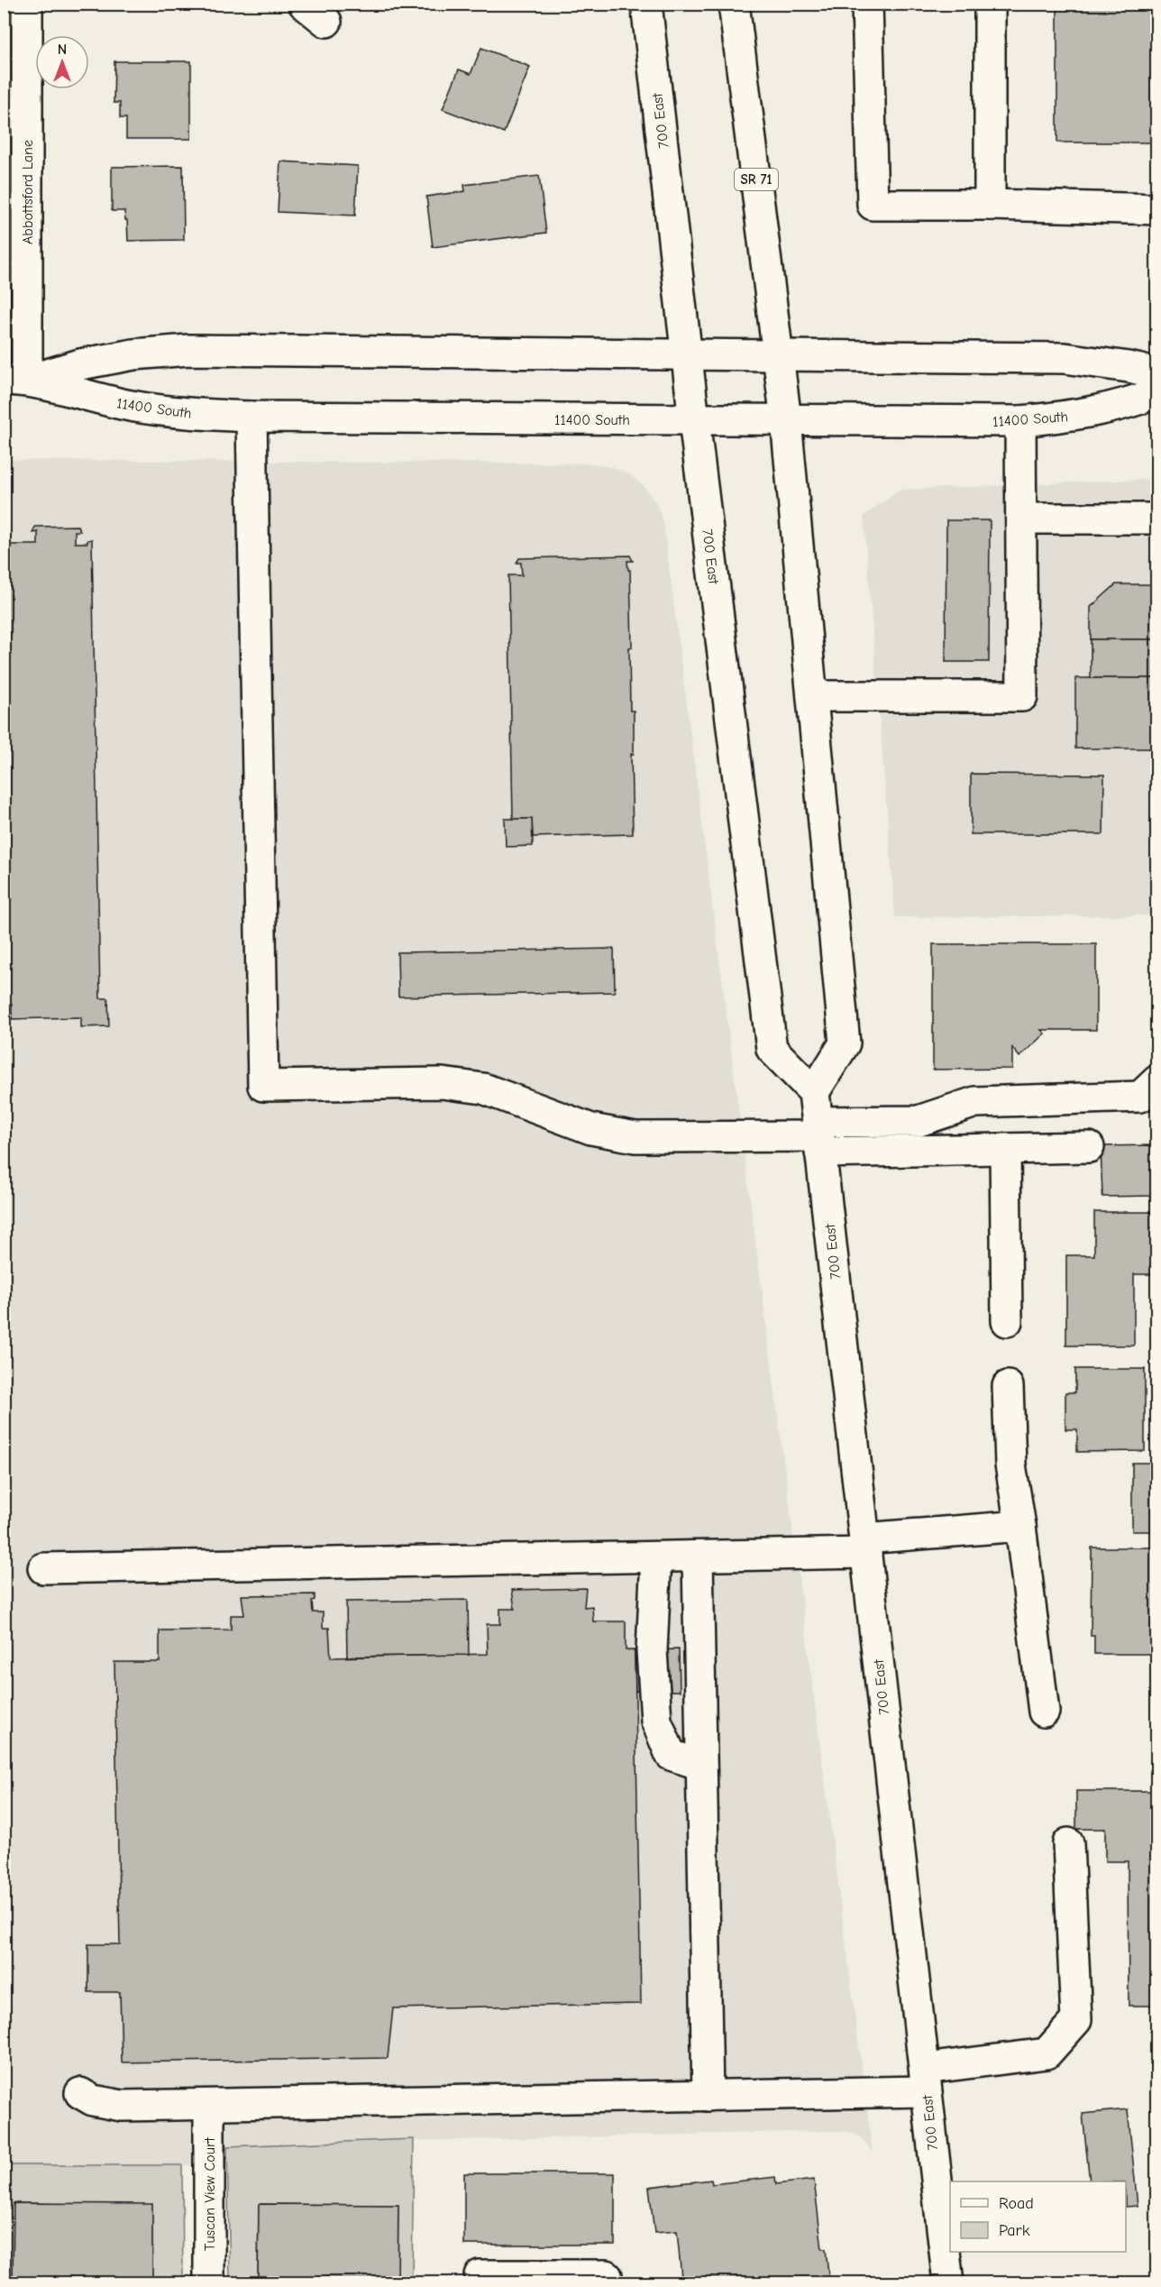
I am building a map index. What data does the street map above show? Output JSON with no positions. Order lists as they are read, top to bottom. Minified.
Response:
{"streets":{"main road":["700 East","SR 71","Abbottsford Lane","11400 South","Tuscan View Court"]},"crossings":[["700 East","SR 71"],["700 East","11400 South"],["SR 71","11400 South"],["Abbottsford Lane","11400 South"]],"legend":["Road","Park"],"north":"top"}
